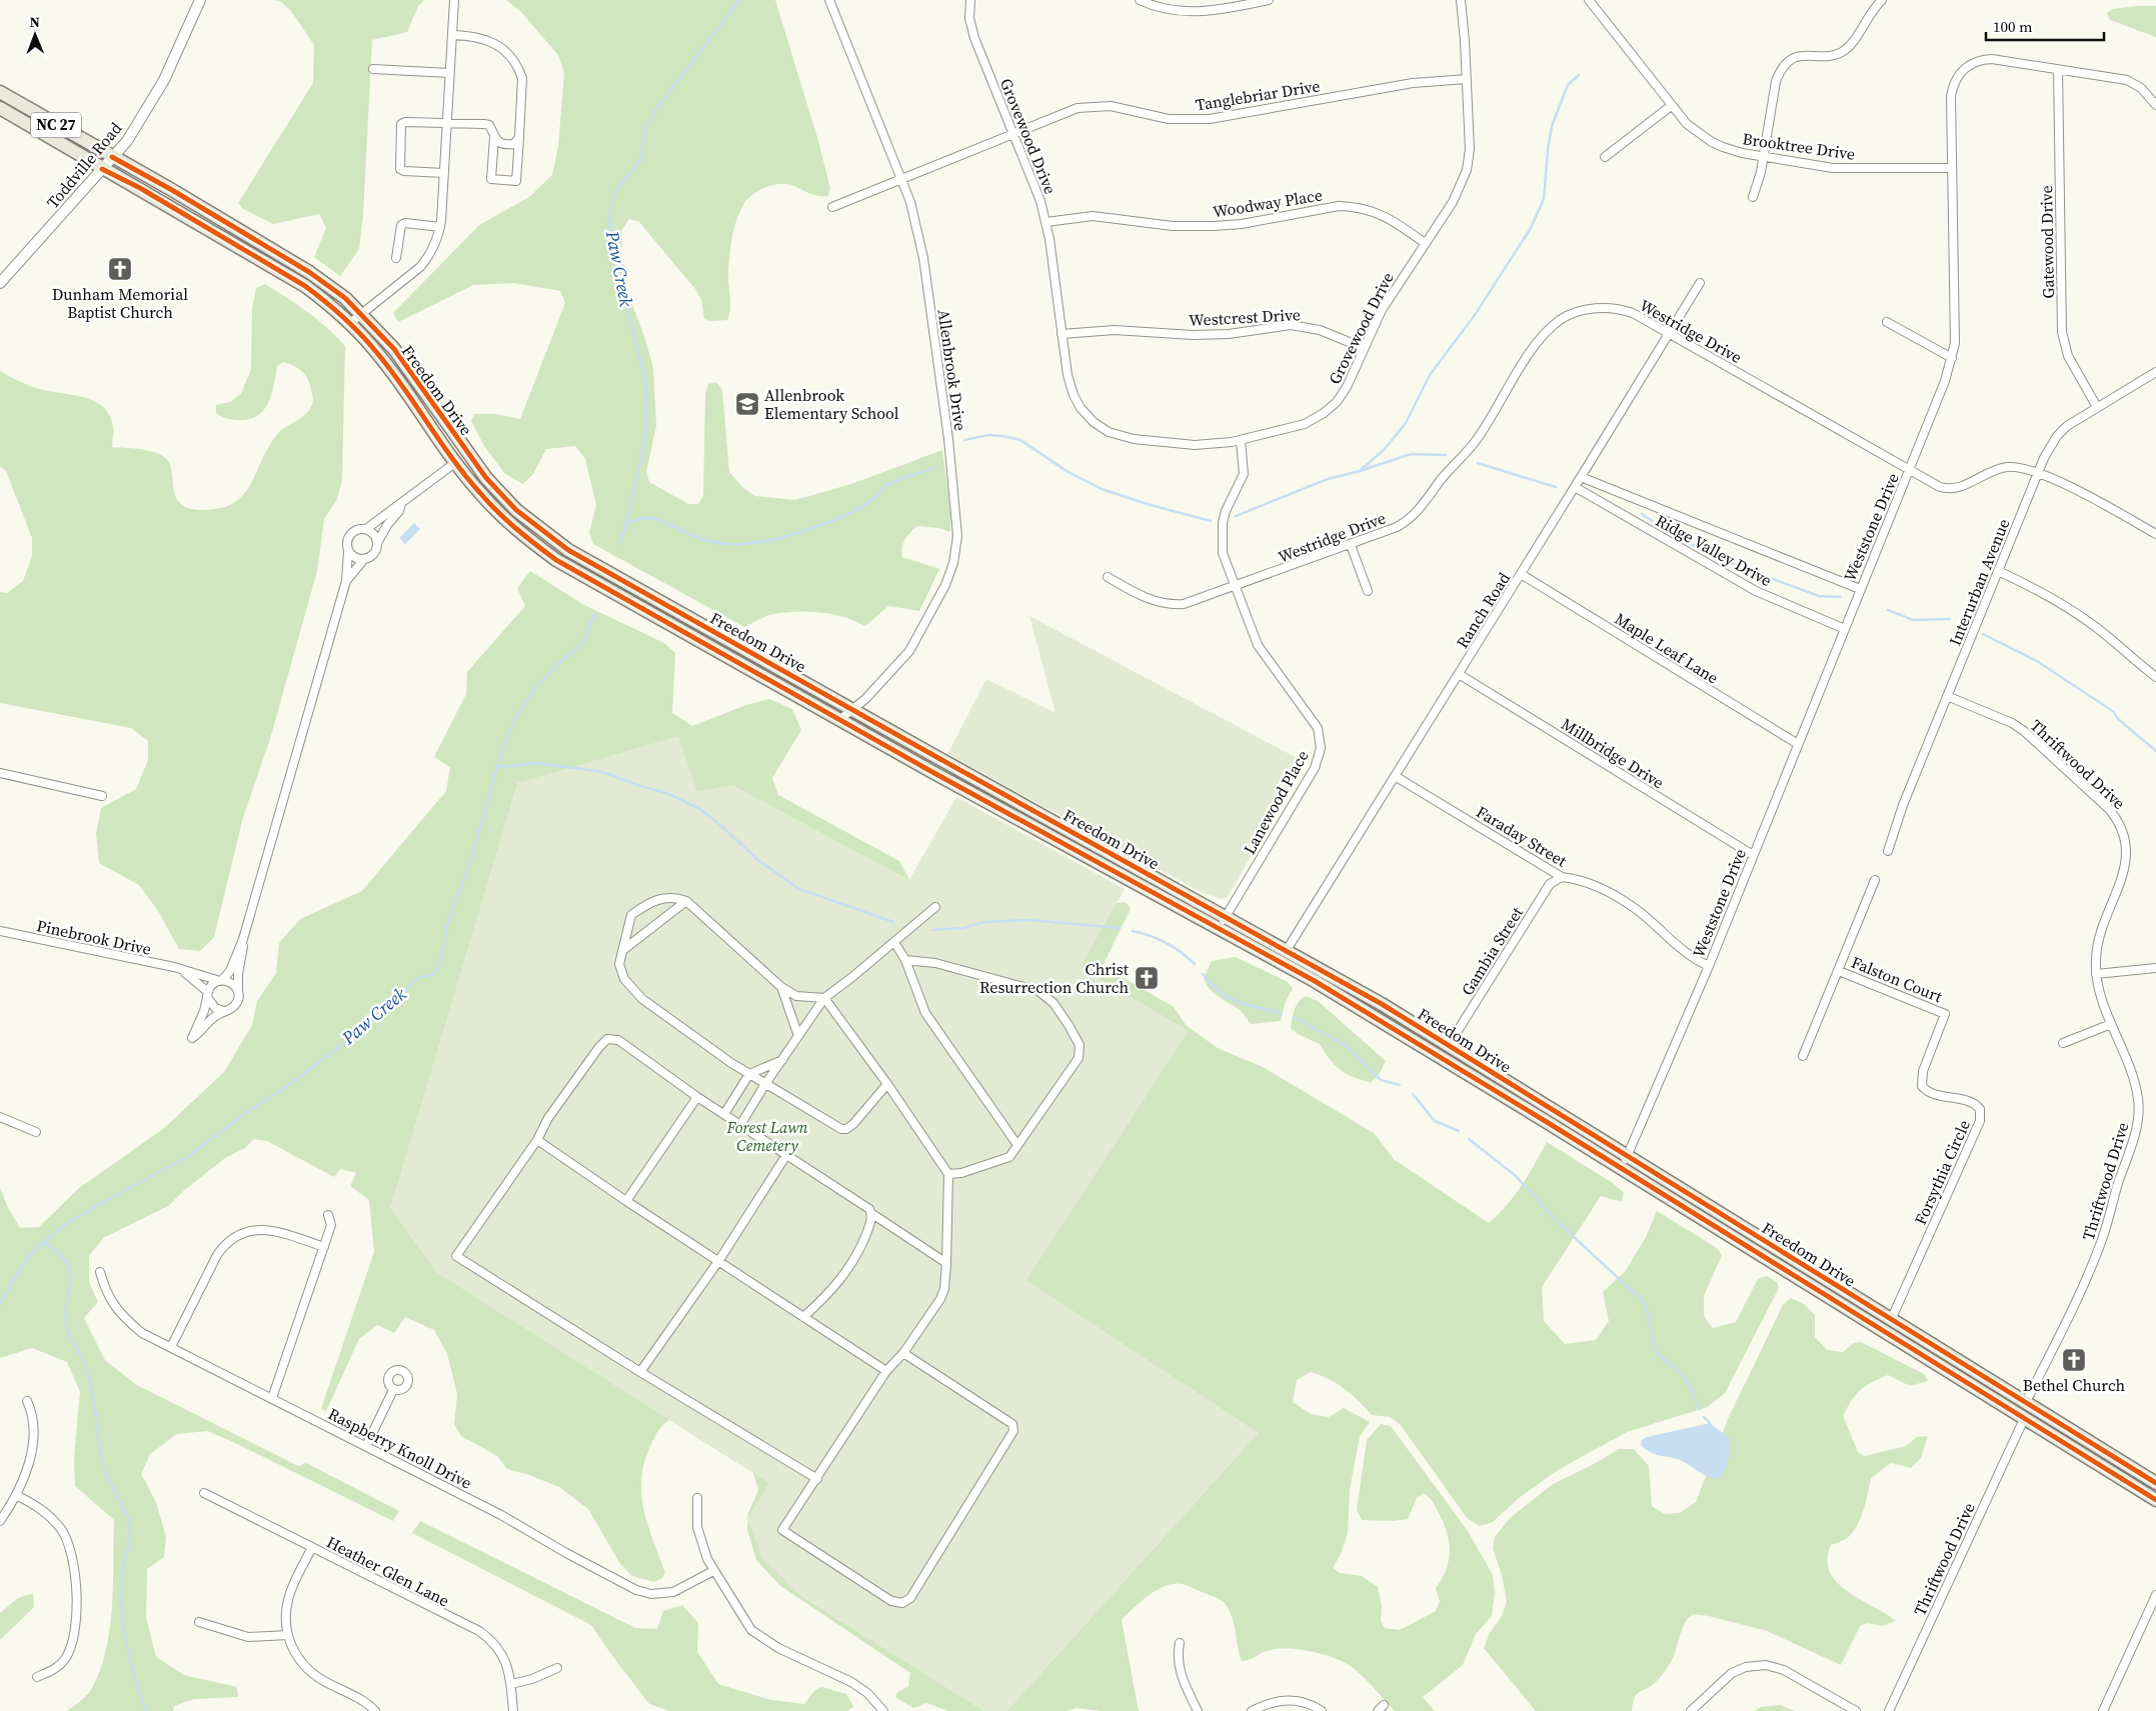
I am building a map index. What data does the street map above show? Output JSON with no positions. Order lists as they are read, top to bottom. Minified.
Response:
{"streets":{"main road":["NC 27","Freedom Drive"],"street":["Tanglebriar Drive","Grovewood Drive","Brooktree Drive","Toddville Road","Woodway Place","Gatewood Drive","Westcrest Drive","Westridge Drive","Allenbrook Drive","Weststone Drive","Ridge Valley Drive","Interurban Avenue","Ranch Road","Maple Leaf Lane","Millbridge Drive","Thriftwood Drive","Lanewood Place","Faraday Street","Pinebrook Drive","Gambia Street","Falston Court","Forsythia Circle","Raspberry Knoll Drive","Heather Glen Lane"]},"crossings":[["Tanglebriar Drive","Grovewood Drive"],["Tanglebriar Drive","Allenbrook Drive"],["Grovewood Drive","Woodway Place"],["Grovewood Drive","Westcrest Drive"],["Grovewood Drive","Lanewood Place"],["Brooktree Drive","Weststone Drive"],["Toddville Road","Freedom Drive"],["Gatewood Drive","Weststone Drive"],["Gatewood Drive","Interurban Avenue"],["Westridge Drive","Weststone Drive"],["Westridge Drive","Interurban Avenue"],["Westridge Drive","Ranch Road"],["Westridge Drive","Lanewood Place"],["Allenbrook Drive","Freedom Drive"],["Freedom Drive","Weststone Drive"],["Freedom Drive","Ranch Road"],["Freedom Drive","Thriftwood Drive"],["Freedom Drive","Lanewood Place"],["Freedom Drive","Gambia Street"],["Freedom Drive","Forsythia Circle"],["Weststone Drive","Ridge Valley Drive"],["Weststone Drive","Maple Leaf Lane"],["Weststone Drive","Millbridge Drive"],["Weststone Drive","Faraday Street"],["Ridge Valley Drive","Ranch Road"],["Interurban Avenue","Thriftwood Drive"],["Ranch Road","Maple Leaf Lane"],["Ranch Road","Millbridge Drive"],["Ranch Road","Faraday Street"],["Faraday Street","Gambia Street"],["Falston Court","Forsythia Circle"]],"water":["Paw Creek"],"parks":["Forest Lawn Cemetery"],"places":{"church":["Dunham Memorial Baptist Church","Christ Resurrection Church","Bethel Church"],"school or university":["Allenbrook Elementary School"]},"scale_bar":"100 m","north":"top"}
